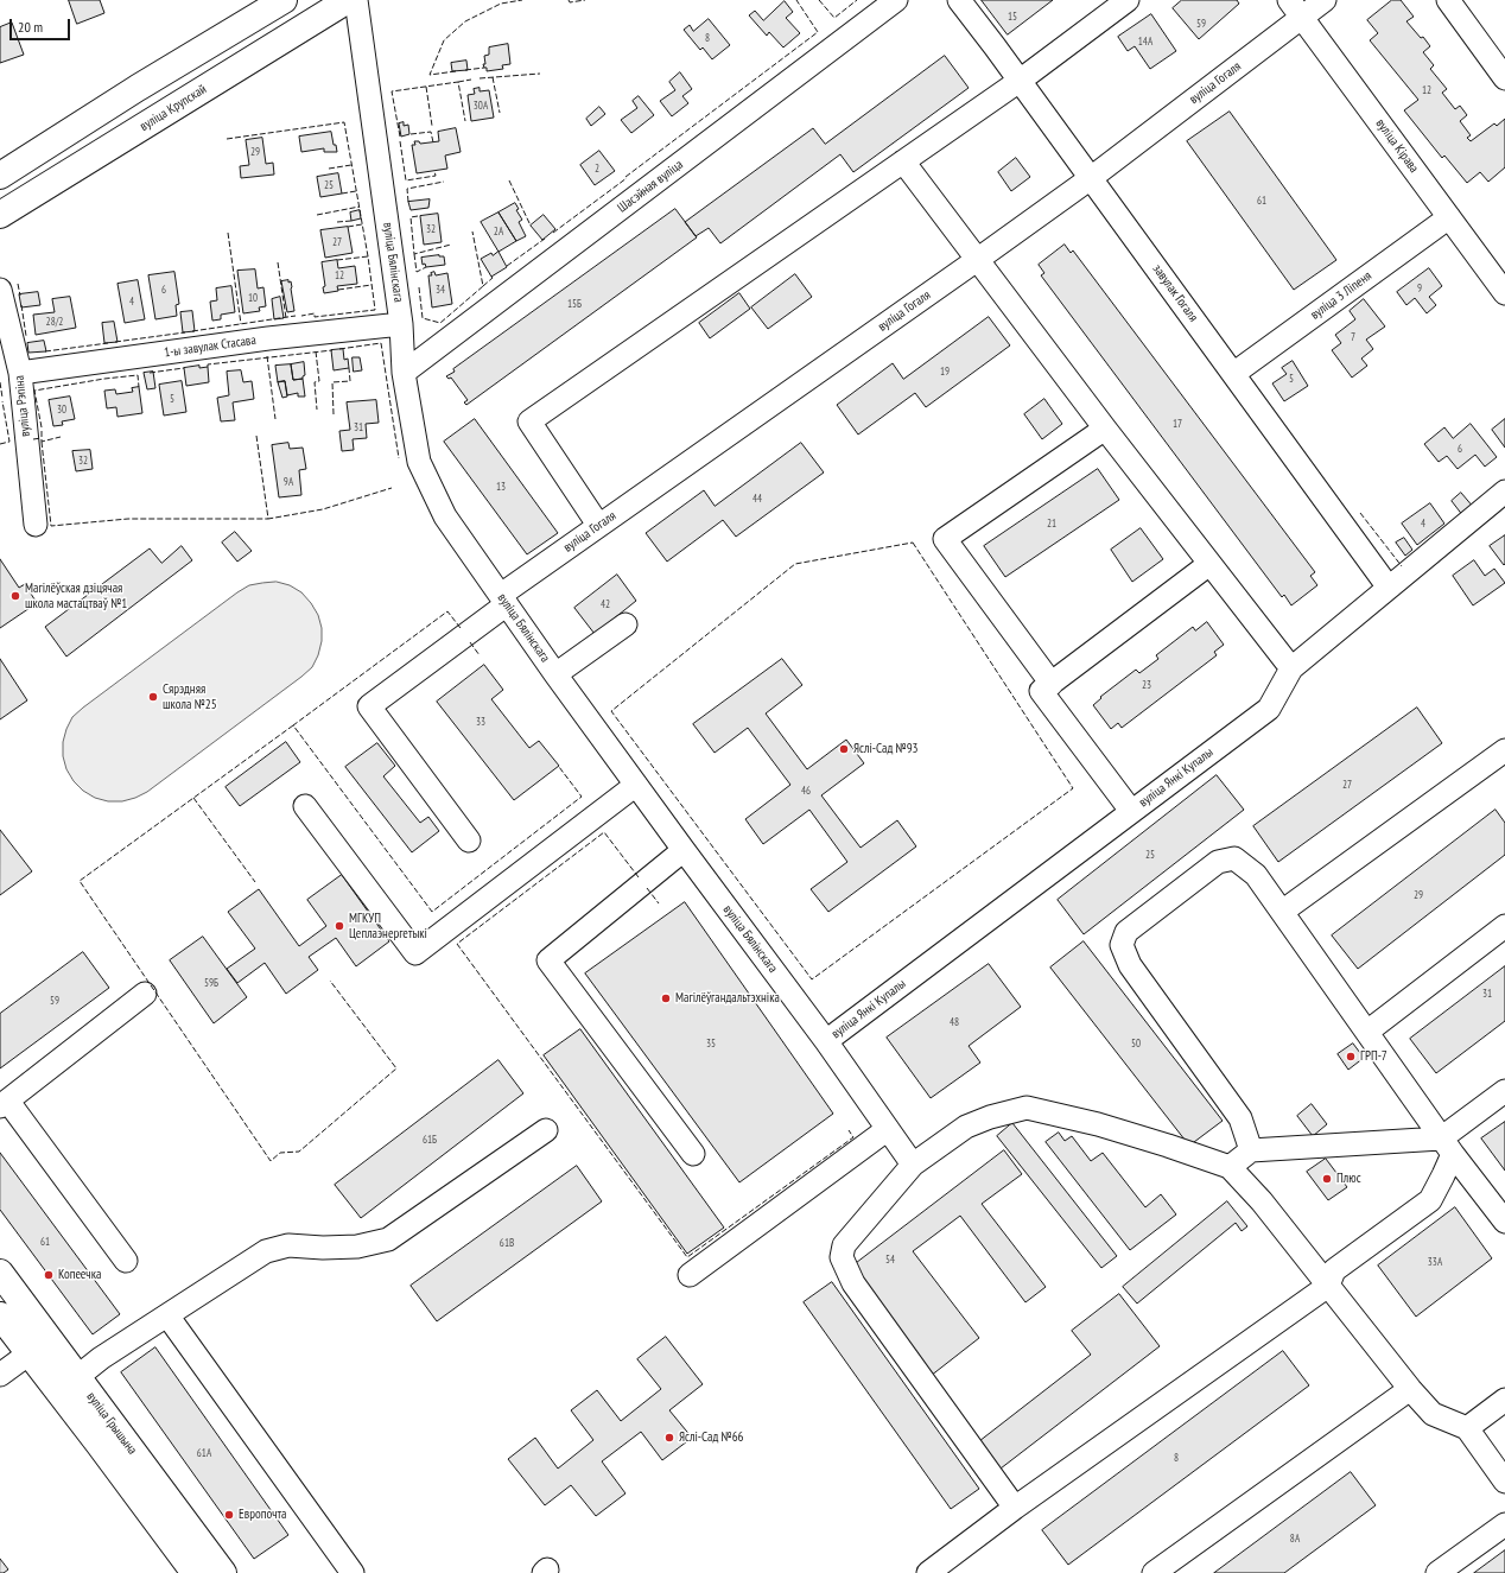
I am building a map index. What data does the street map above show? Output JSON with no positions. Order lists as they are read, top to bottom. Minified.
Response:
{"streets":{"main road":["вуліца Крупскай","вуліца Грышына"],"street":["вуліца Гогаля","вуліца Кірава","Шасэйная вуліца","вуліца Бялінскага","завулак Гогаля","вуліца 3 Ліпеня","1-ы завулак Стасава","вуліца Рэпіна","вуліца Янкі Купалы"]},"crossings":[["вуліца Гогаля","вуліца Кірава"],["вуліца Гогаля","вуліца Бялінскага"],["вуліца Гогаля","завулак Гогаля"],["вуліца Кірава","вуліца 3 Ліпеня"],["Шасэйная вуліца","вуліца Бялінскага"],["вуліца Бялінскага","1-ы завулак Стасава"],["вуліца Бялінскага","вуліца Янкі Купалы"],["завулак Гогаля","вуліца 3 Ліпеня"],["завулак Гогаля","вуліца Янкі Купалы"],["1-ы завулак Стасава","вуліца Рэпіна"]],"places":["Магілёўская дзіцячая школа мастацтваў №1","Сярэдняя школа №25","Яслі-Сад №93","МГКУП Цеплаэнергетыкі","Магілёўгандальтэхніка","ГРП-7","Плюс","Копеечка","Яслі-Сад №66","Европочта"],"house_numbers":["15","59","8","14А","12","30А","29","2","25","61","32","2А","27","12","9","6","34","10","4","15Б","28/2","7","19","5","5","30","17","31","6","32","9А","13","44","21","4","42","23","33","27","46","25","29","59Б","31","59","48","35","50","61Б","61","61В","54","33А","61А","8","8А"],"scale_bar":"20 m"}
